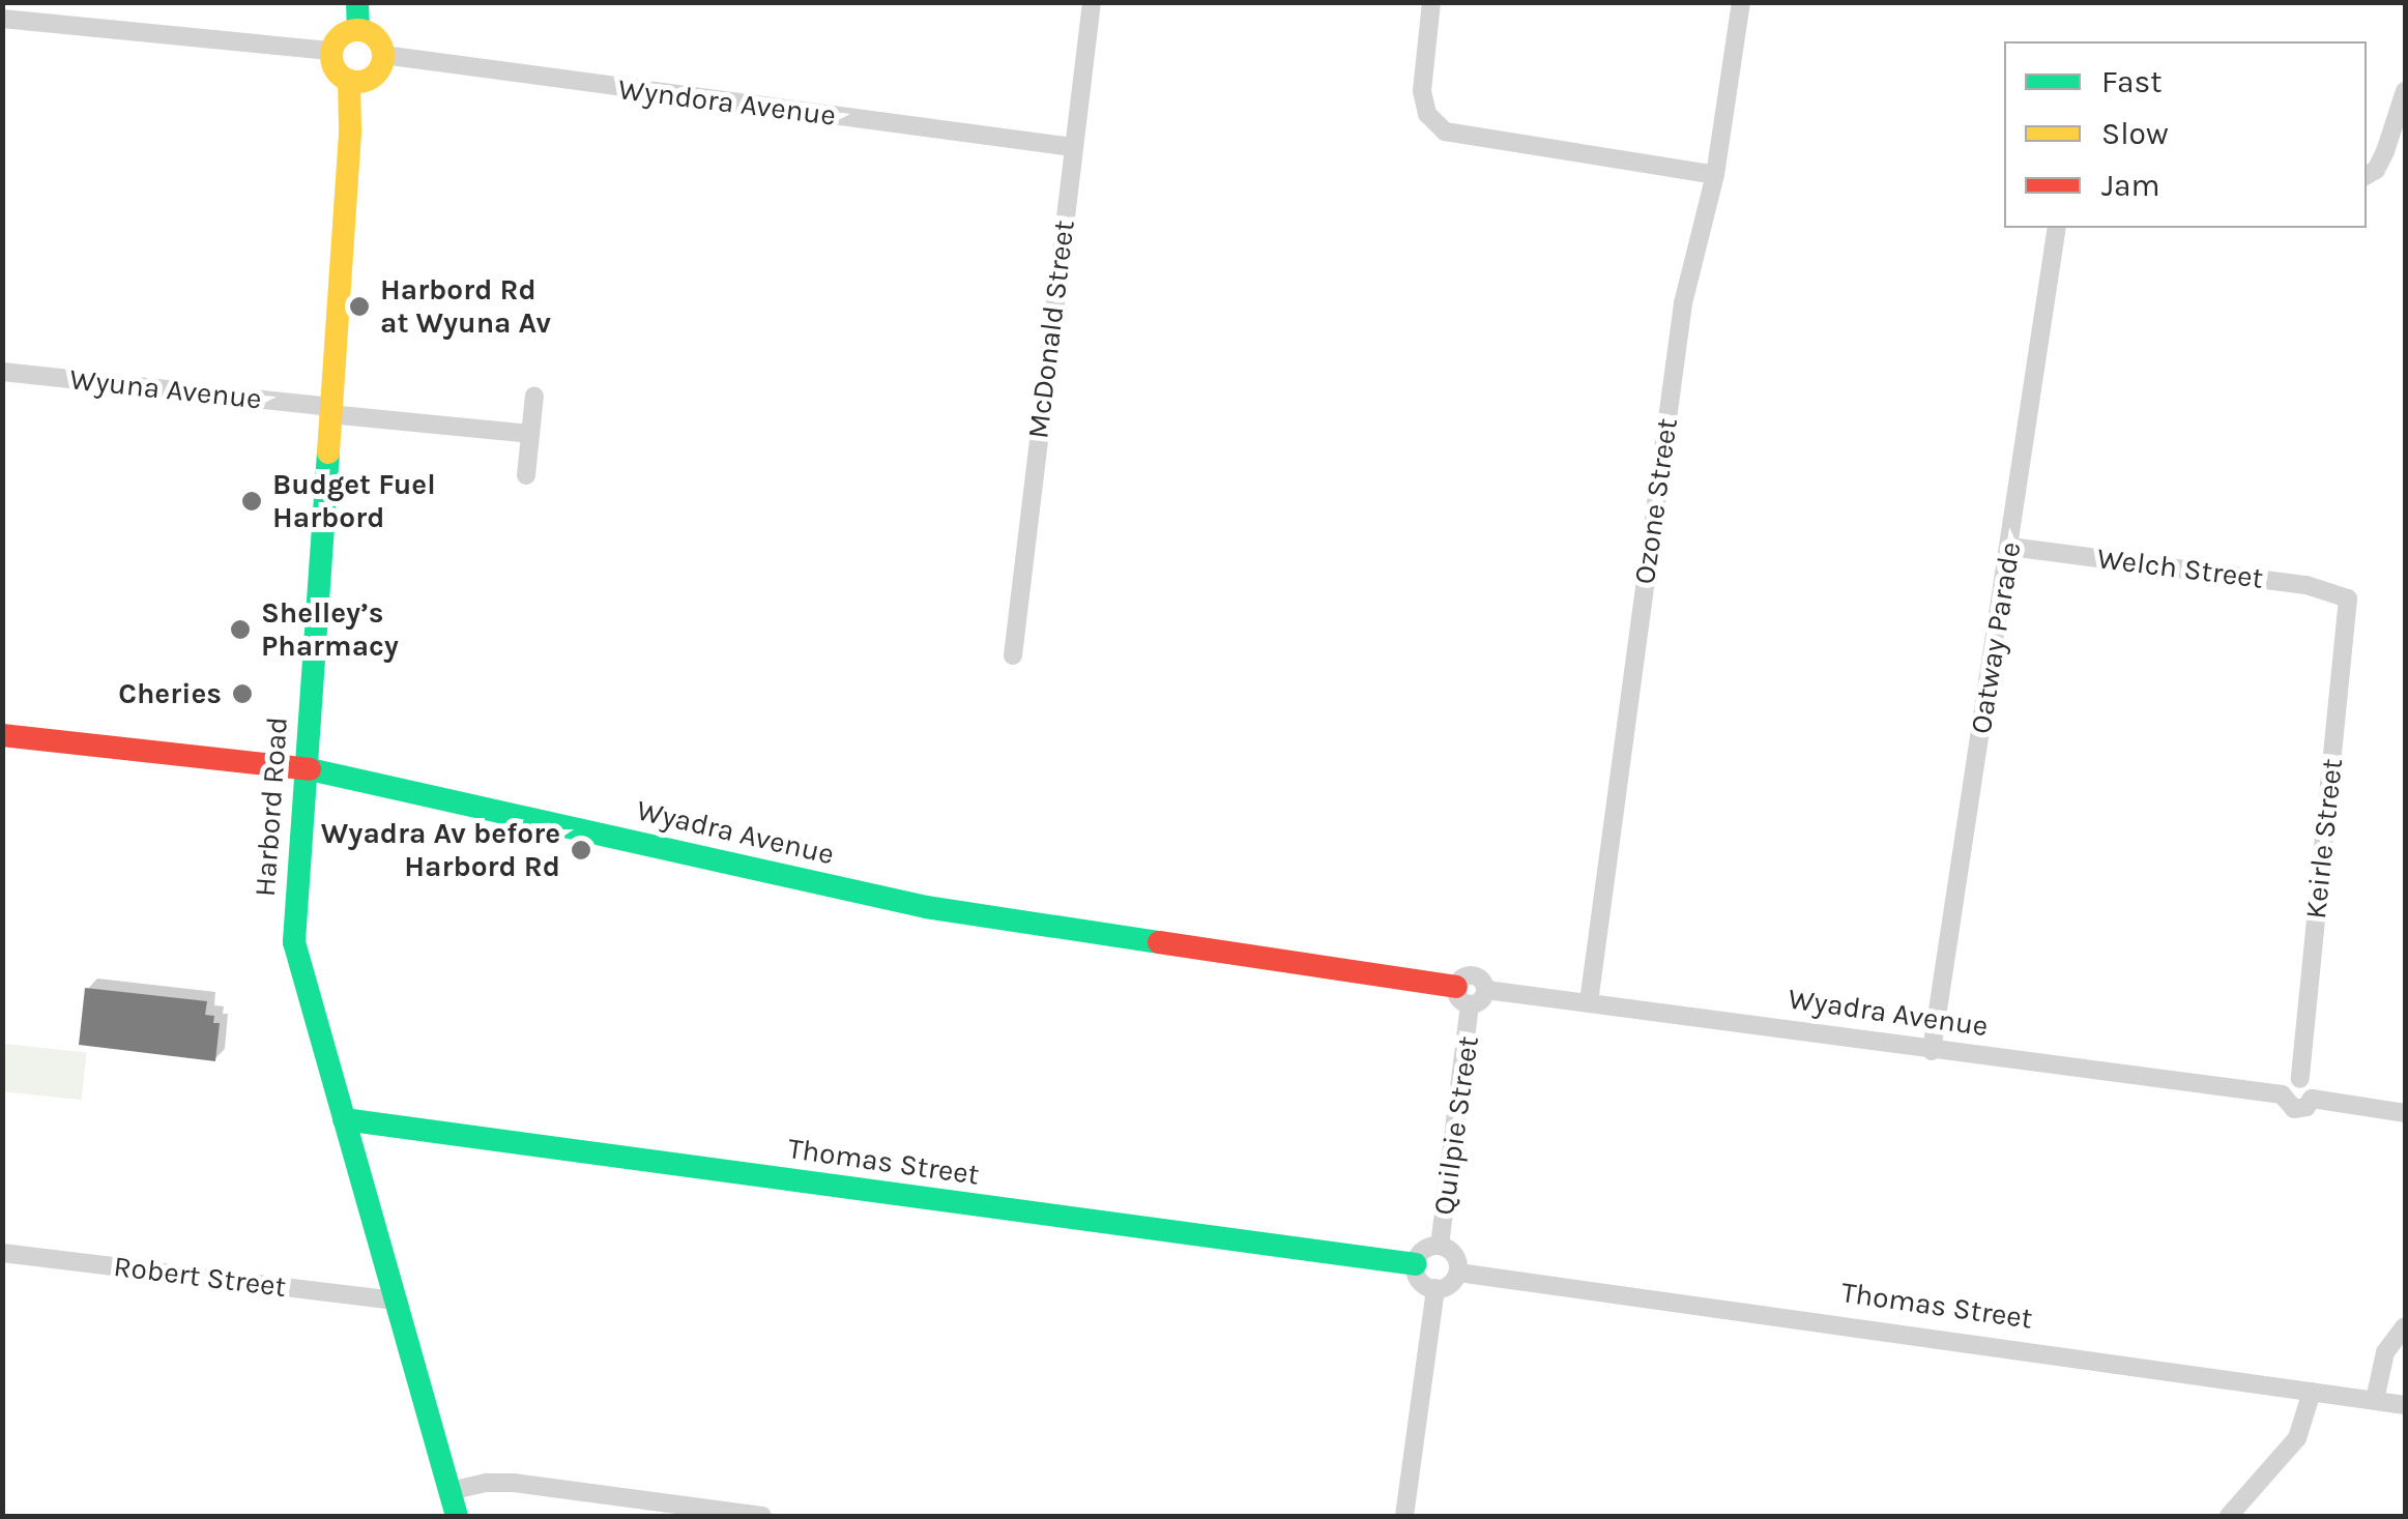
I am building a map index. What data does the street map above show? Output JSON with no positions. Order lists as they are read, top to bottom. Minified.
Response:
{"streets":{"street":["Wyndora Avenue","McDonald Street","Wyuna Avenue","Ozone Street","Welch Street","Oatway Parade","Harbord Road","Wyadra Avenue","Keirle Street","Quilpie Street","Thomas Street","Robert Street"]},"crossings":[["Wyndora Avenue","McDonald Street"],["Wyndora Avenue","Harbord Road"],["Wyuna Avenue","Harbord Road"],["Ozone Street","Wyadra Avenue"],["Welch Street","Oatway Parade"],["Welch Street","Keirle Street"],["Oatway Parade","Wyadra Avenue"],["Harbord Road","Wyadra Avenue"],["Harbord Road","Thomas Street"],["Harbord Road","Robert Street"],["Wyadra Avenue","Keirle Street"],["Wyadra Avenue","Quilpie Street"],["Quilpie Street","Thomas Street"]],"places":["Harbord Rd at Wyuna Av","Budget Fuel Harbord","Shelley’s Pharmacy","Cheries","Wyadra Av before Harbord Rd"],"legend":["Fast","Slow","Jam"]}
